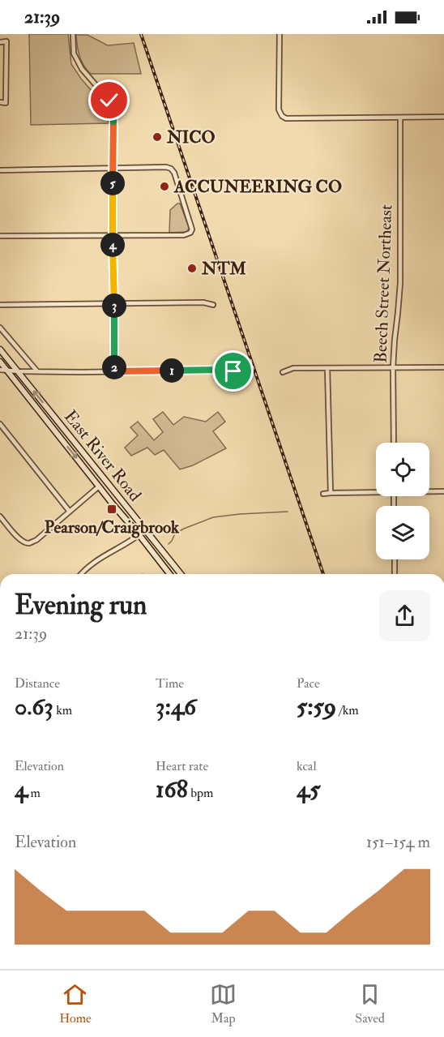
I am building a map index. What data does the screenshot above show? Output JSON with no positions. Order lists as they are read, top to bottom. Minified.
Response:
{"streets":{"main road":["East River Road"],"street":["Beech Street Northeast"]},"places":{"other":["NICO","ACCUNEERING CO","NTM"],"transit":["Pearson/Craigbrook"]},"page":{"status":"21:39","pins":["5","4","3","2","1"],"heading":["Evening run","21:39"],"stats":[["Distance","0.63 km"],["Time","3:46"],["Pace","5:59 /km"],["Elevation","4 m"],["Heart rate","168 bpm"],["kcal","45"]],"chart":["Elevation","151–154 m"],"tabs":["Home","Map","Saved"]}}
